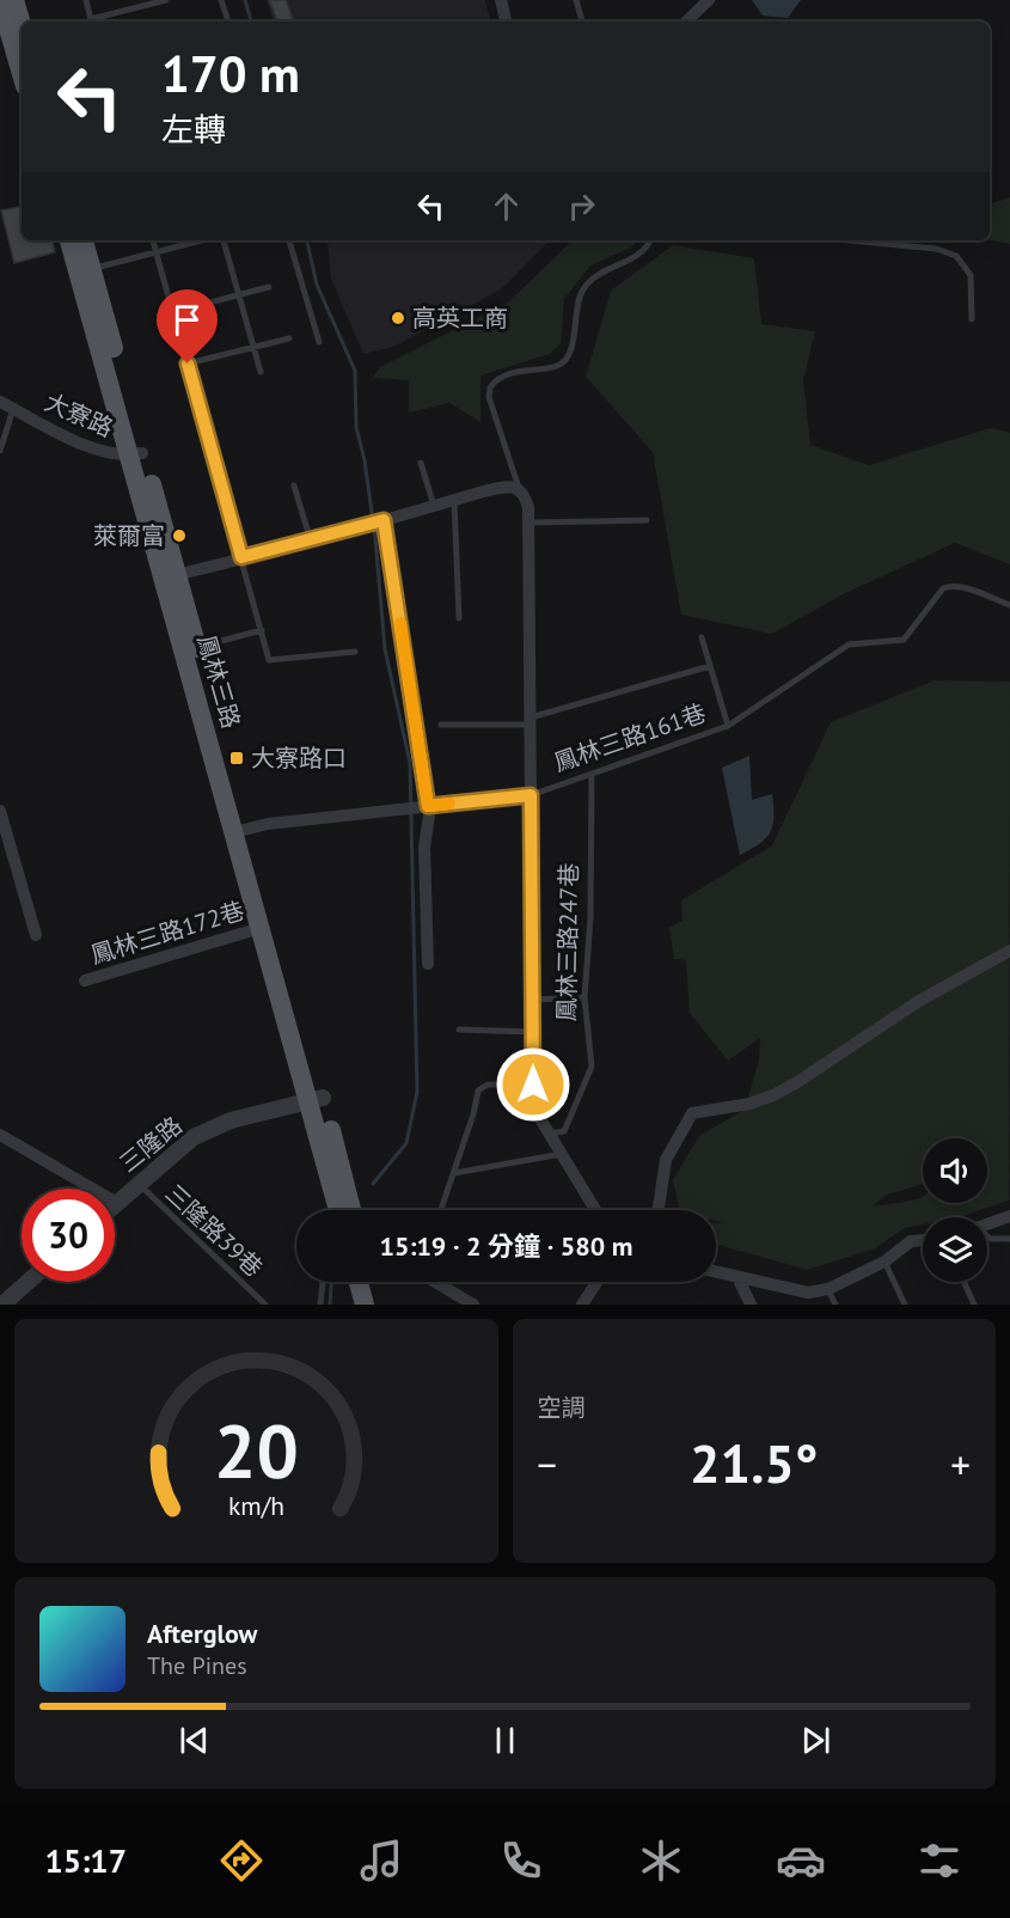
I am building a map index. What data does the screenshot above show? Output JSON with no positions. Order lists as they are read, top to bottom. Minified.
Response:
{"streets":{"main road":["鳳林三路"],"street":["大寮路","鳳林三路161巷","鳳林三路172巷","鳳林三路247巷","三隆路"],"lane":["三隆路39巷"]},"crossings":[["大寮路","鳳林三路"],["鳳林三路","鳳林三路172巷"],["鳳林三路","三隆路"],["鳳林三路161巷","鳳林三路247巷"],["三隆路","三隆路39巷"]],"places":{"other":["高英工商","萊爾富"],"transit":["大寮路口"]},"page":{"turn":["170 m","左轉"],"limit":"30","trip":"15:19 · 2 分鐘 · 580 m","tile":"空調","heat":["−","21.5°","+"],"song":["Afterglow","The Pines"],"tabs":"15:17","gauge":["20","km/h"]}}
